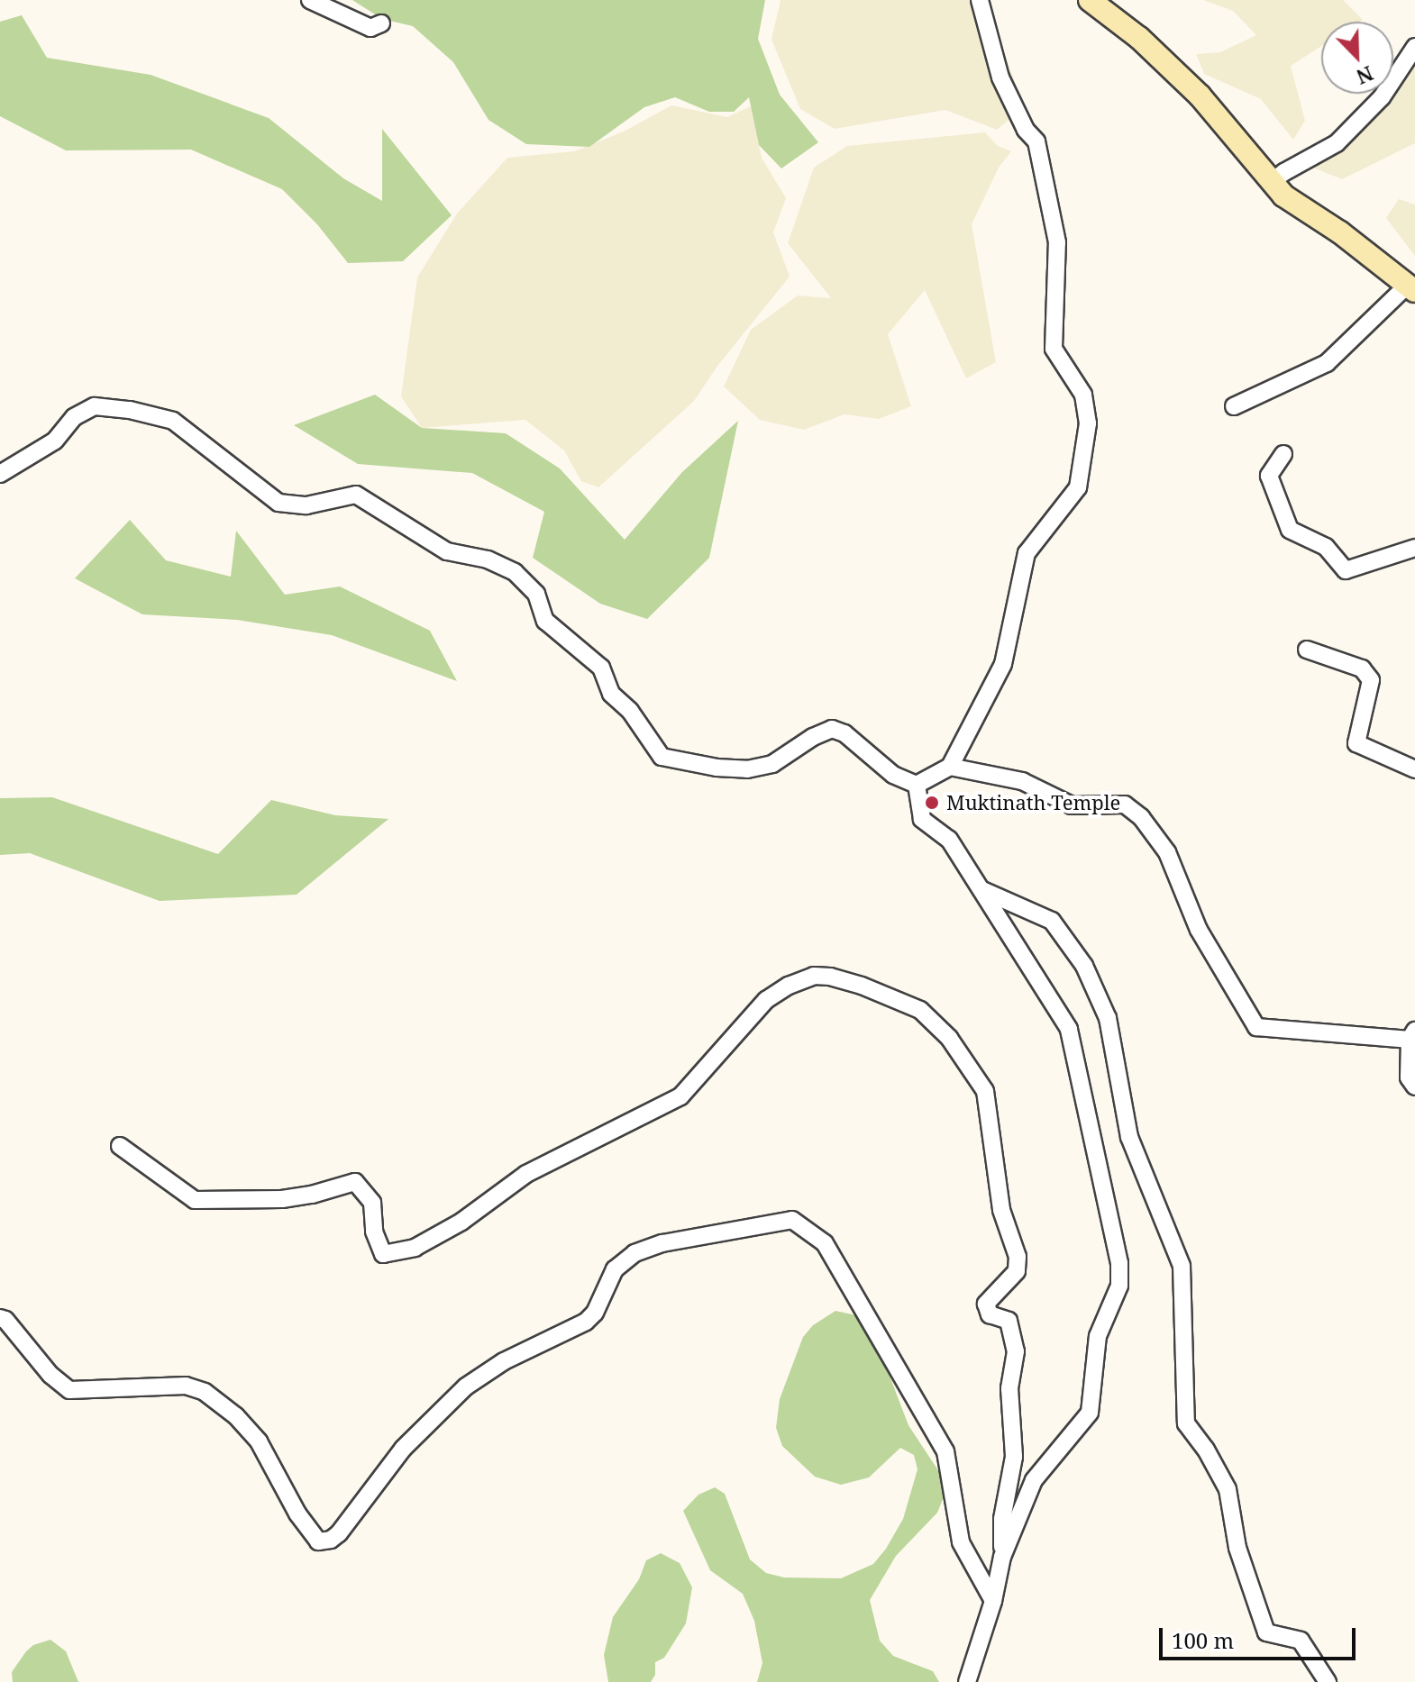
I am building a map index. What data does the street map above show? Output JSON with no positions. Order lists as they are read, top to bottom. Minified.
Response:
{"places":["Muktinath Temple"],"scale_bar":"100 m","north":"bottom right"}
